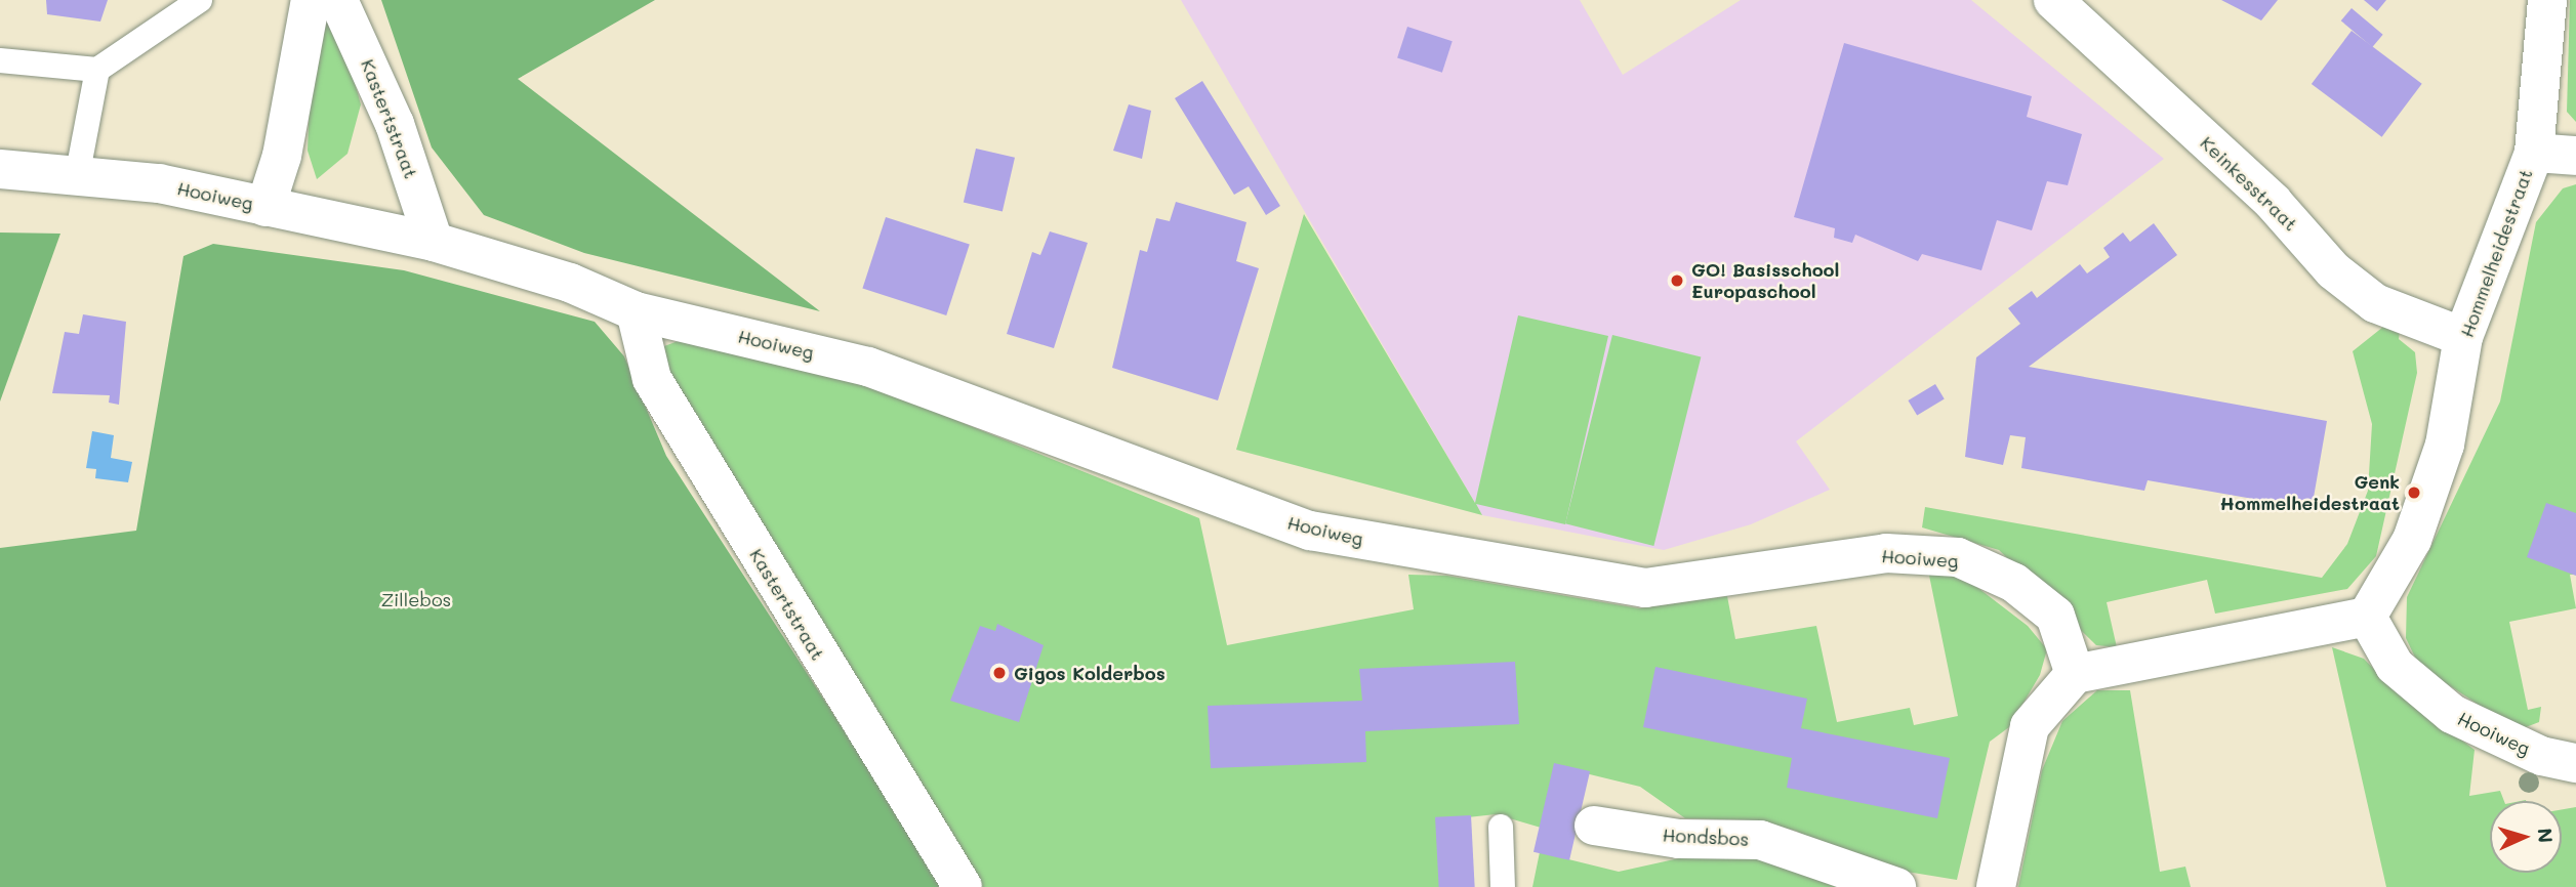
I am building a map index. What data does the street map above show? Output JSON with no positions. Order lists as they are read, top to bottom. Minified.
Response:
{"streets":{"street":["Kastertstraat","Keinkesstraat","Hooiweg","Hommelheidestraat","Hondsbos"]},"crossings":[["Kastertstraat","Hooiweg"],["Keinkesstraat","Hommelheidestraat"],["Hooiweg","Hommelheidestraat"]],"parks":["Zillebos"],"places":["GO! Basisschool Europaschool","Genk Hommelheidestraat","Gigos Kolderbos"],"north":"right"}
